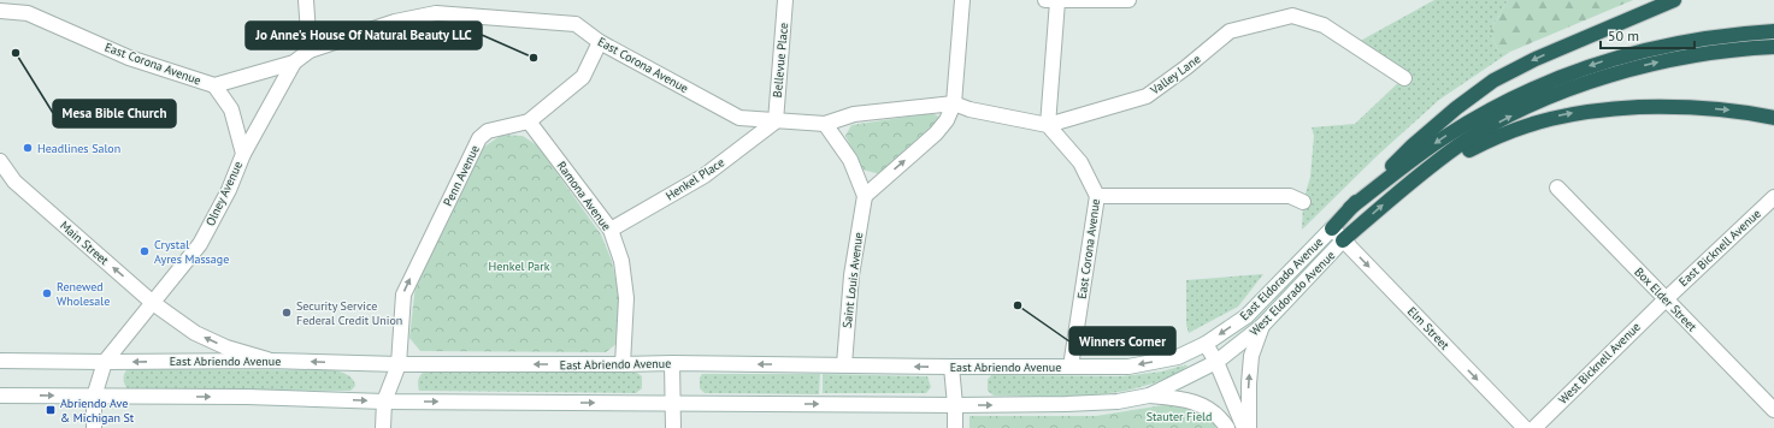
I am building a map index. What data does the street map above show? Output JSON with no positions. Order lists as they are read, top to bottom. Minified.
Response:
{"streets":{"street":["Bellevue Place","East Corona Avenue","Valley Lane","Penn Avenue","Henkel Place","Olney Avenue","Ramona Avenue","Main Street","East Bicknell Avenue","East Eldorado Avenue","Saint Louis Avenue","West Eldorado Avenue","Box Elder Street","Elm Street","East Abriendo Avenue","West Bicknell Avenue"]},"crossings":[["Bellevue Place","East Corona Avenue"],["Bellevue Place","Henkel Place"],["East Corona Avenue","Valley Lane"],["East Corona Avenue","Penn Avenue"],["East Corona Avenue","Henkel Place"],["East Corona Avenue","Olney Avenue"],["East Corona Avenue","East Abriendo Avenue"],["Penn Avenue","Ramona Avenue"],["Penn Avenue","East Abriendo Avenue"],["Henkel Place","Ramona Avenue"],["Olney Avenue","Main Street"],["Olney Avenue","East Abriendo Avenue"],["Ramona Avenue","East Abriendo Avenue"],["East Bicknell Avenue","Box Elder Street"],["East Bicknell Avenue","West Bicknell Avenue"],["East Eldorado Avenue","Elm Street"],["East Eldorado Avenue","East Abriendo Avenue"],["Saint Louis Avenue","East Abriendo Avenue"],["West Eldorado Avenue","Elm Street"],["Box Elder Street","West Bicknell Avenue"]],"one_way":["Penn Avenue","Main Street","East Eldorado Avenue","Elm Street"],"parks":["Henkel Park","Stauter Field"],"places":{"other":["Mesa Bible Church","Jo Anne's House Of Natural Beauty LLC","Headlines Salon","Crystal Ayres Massage","Renewed Wholesale","Winners Corner","Security Service Federal Credit Union"],"transit":["Abriendo Ave & Michigan St"]},"scale_bar":"50 m"}
